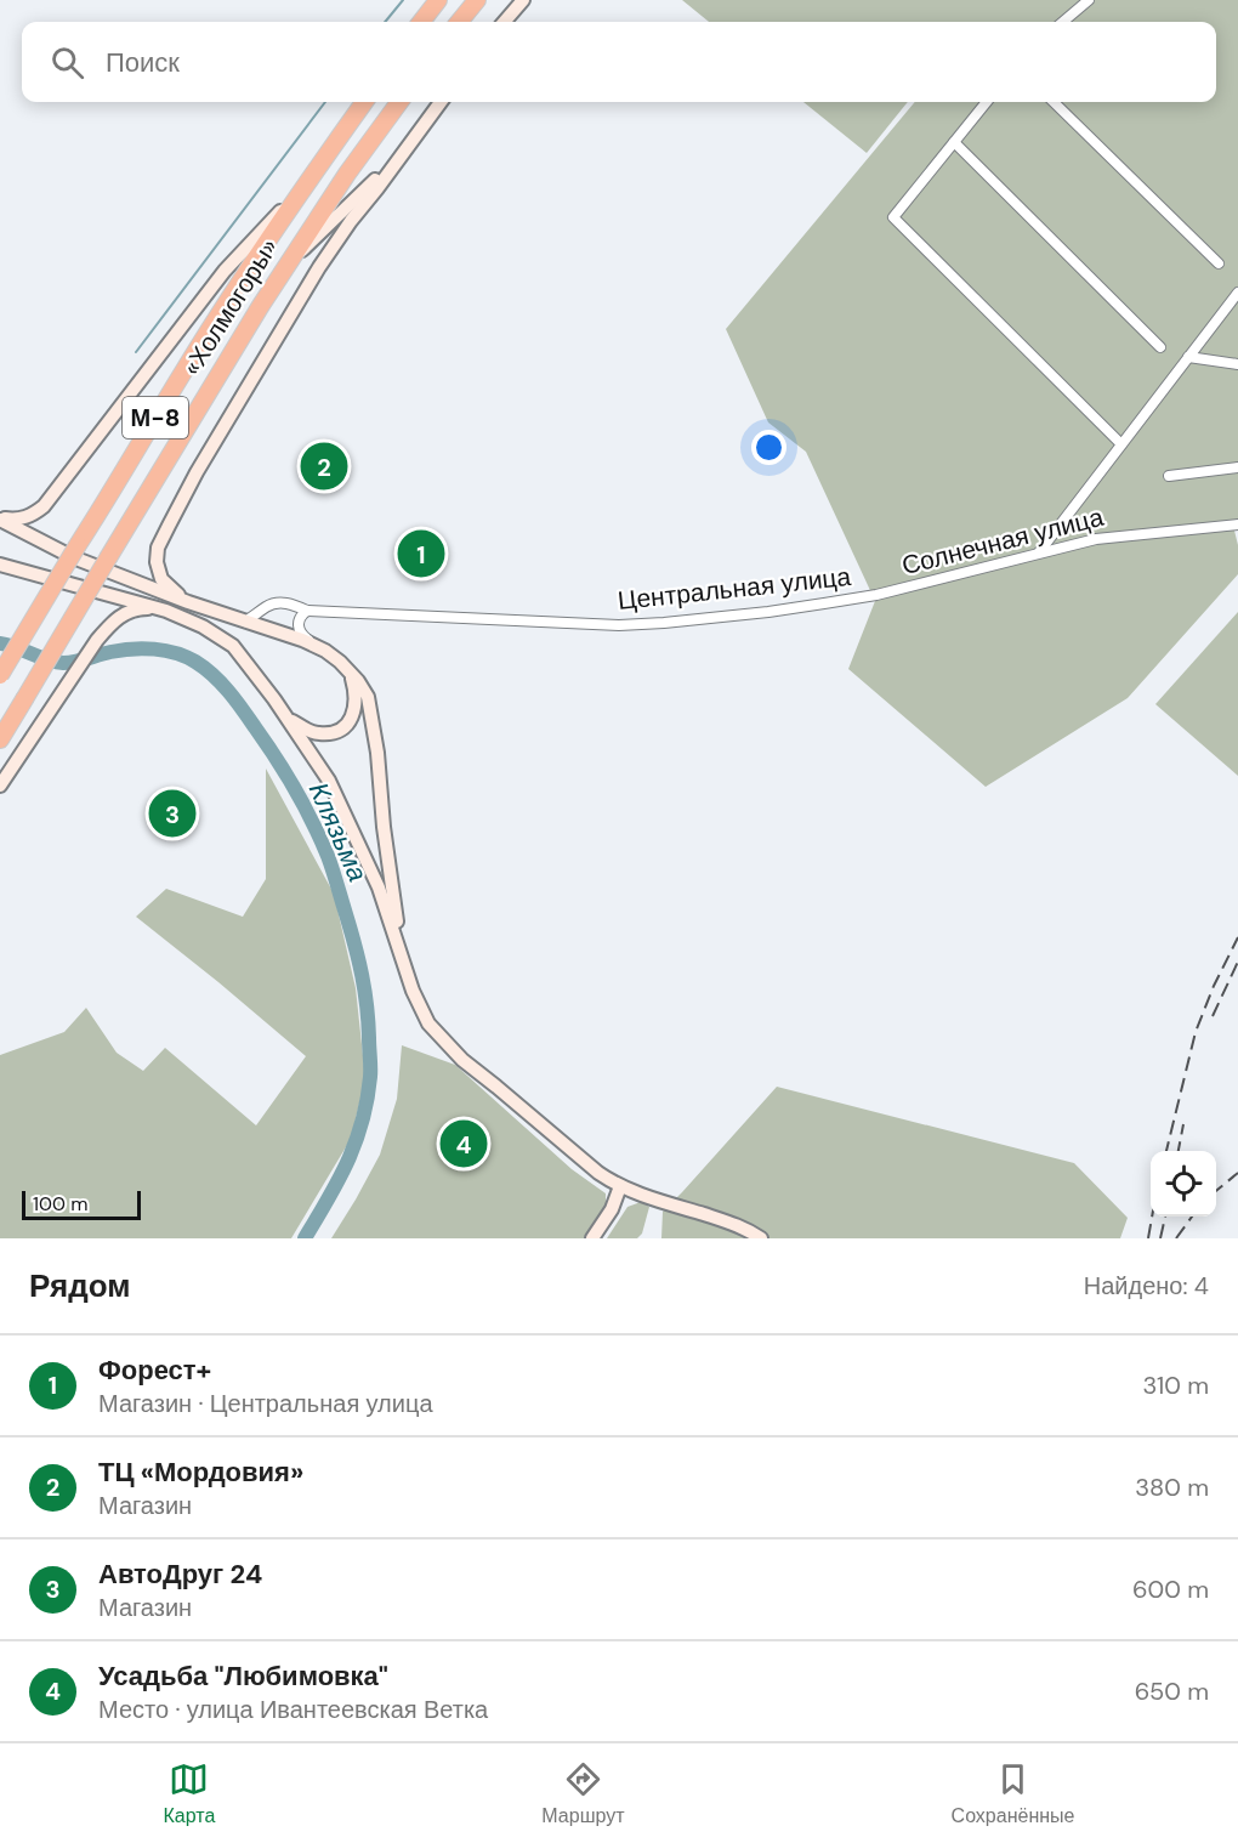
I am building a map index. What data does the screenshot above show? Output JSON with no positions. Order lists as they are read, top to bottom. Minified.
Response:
{"streets":{"highway":["«Холмогоры»","М-8"],"street":["Солнечная улица","Центральная улица"]},"crossings":[["Солнечная улица","Центральная улица"]],"water":["Клязьма"],"scale_bar":"100 m","page":{"search":"Поиск","pins":["2","1","3","4"],"scale":"100 m","heading":["Рядом","Найдено: 4"],"list":[{"mark":"1","name":"Форест+","note":"Магазин · Центральная улица","value":"310 m"},{"mark":"2","name":"ТЦ «Мордовия»","note":"Магазин","value":"380 m"},{"mark":"3","name":"АвтоДруг 24","note":"Магазин","value":"600 m"},{"mark":"4","name":"Усадьба \"Любимовка\"","note":"Место · улица Ивантеевская Ветка","value":"650 m"}],"nav":["Карта","Маршрут","Сохранённые"]}}
